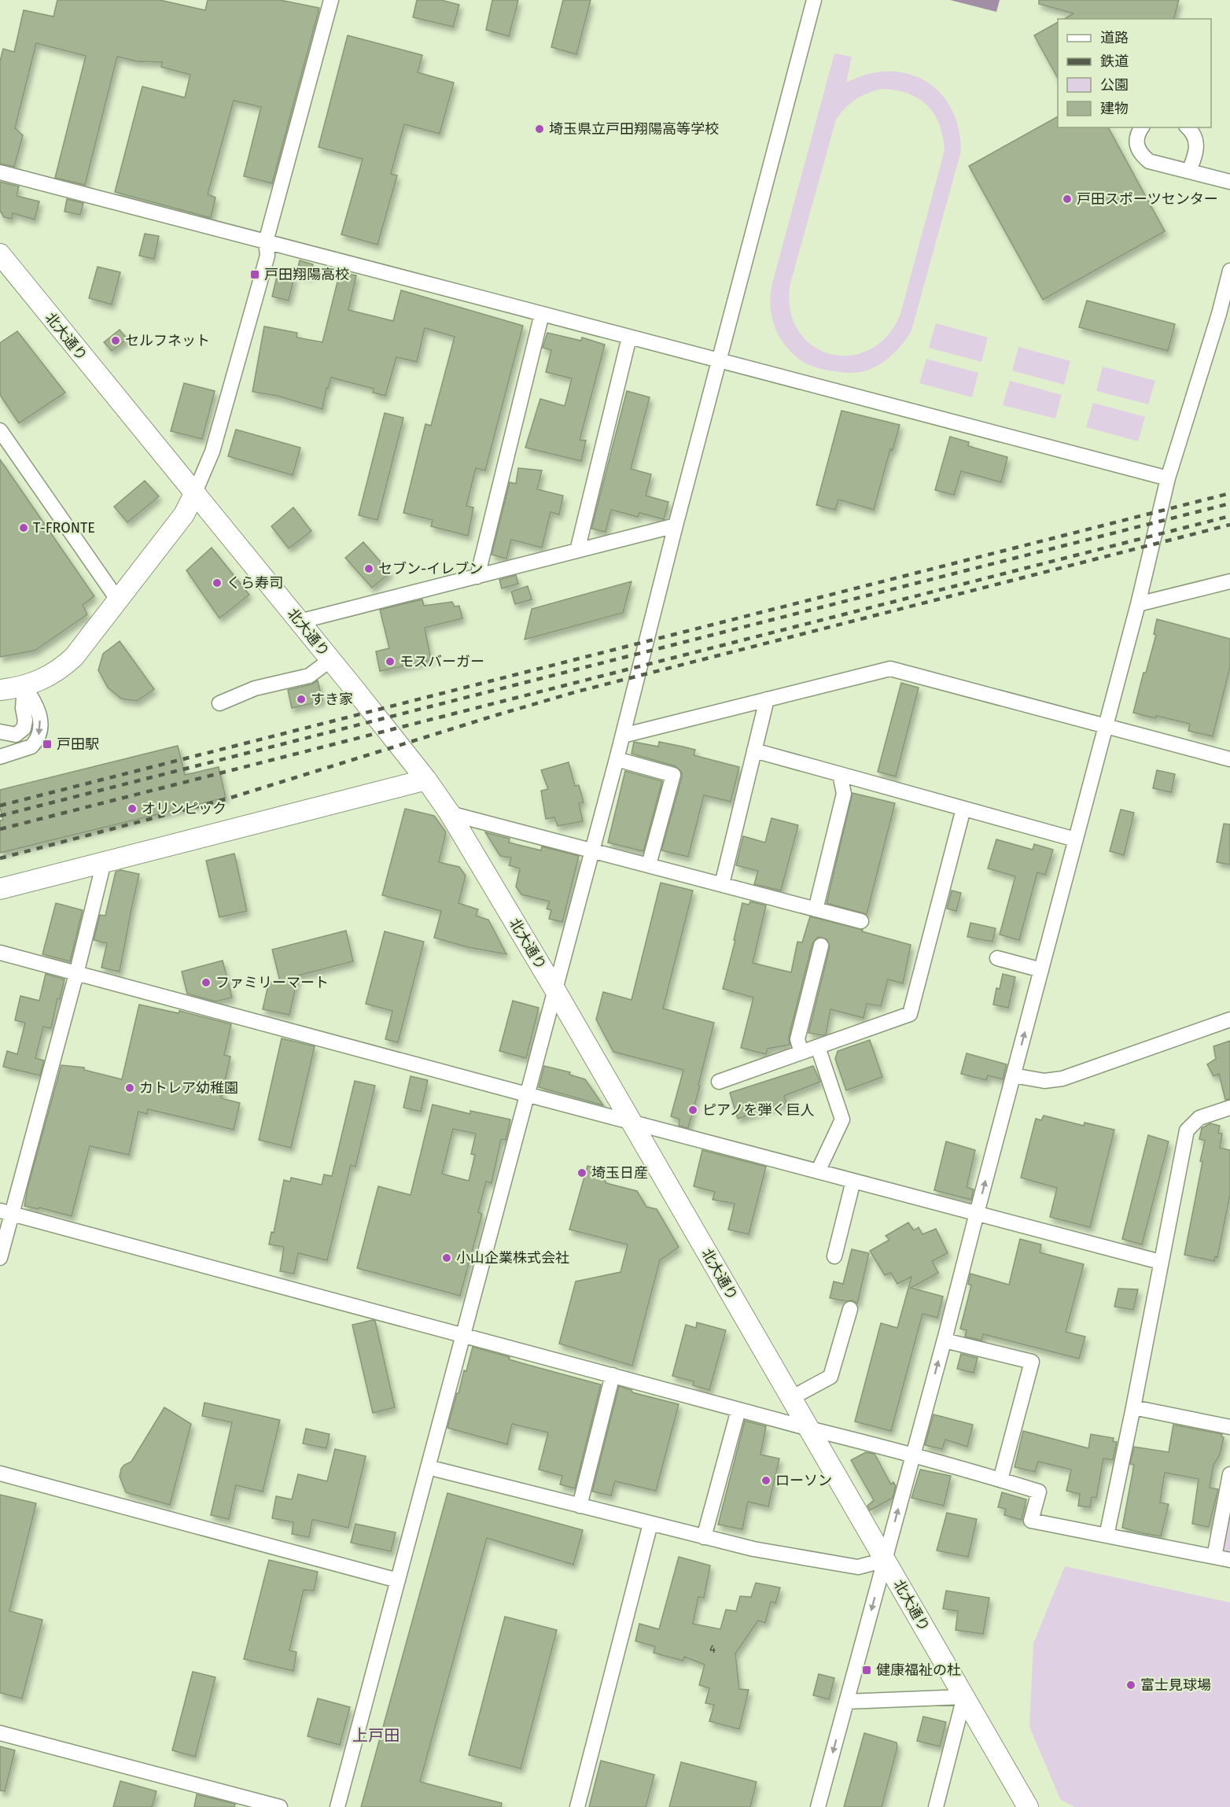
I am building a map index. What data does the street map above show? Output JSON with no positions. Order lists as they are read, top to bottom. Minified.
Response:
{"streets":{"street":["北大通り"]},"districts":["上戸田"],"places":{"other":["埼玉県立戸田翔陽高等学校","戸田スポーツセンター","セルフネット","T-FRONTE","セブン-イレブン","くら寿司","モスバーガー","すき家","オリンピック","ファミリーマート","カトレア幼稚園","ピアノを弾く巨人","埼玉日産","小山企業株式会社","ローソン","富士見球場"],"transit":["戸田翔陽高校","戸田駅","健康福祉の杜"]},"house_numbers":["4"],"legend":["道路","鉄道","公園","建物"]}
